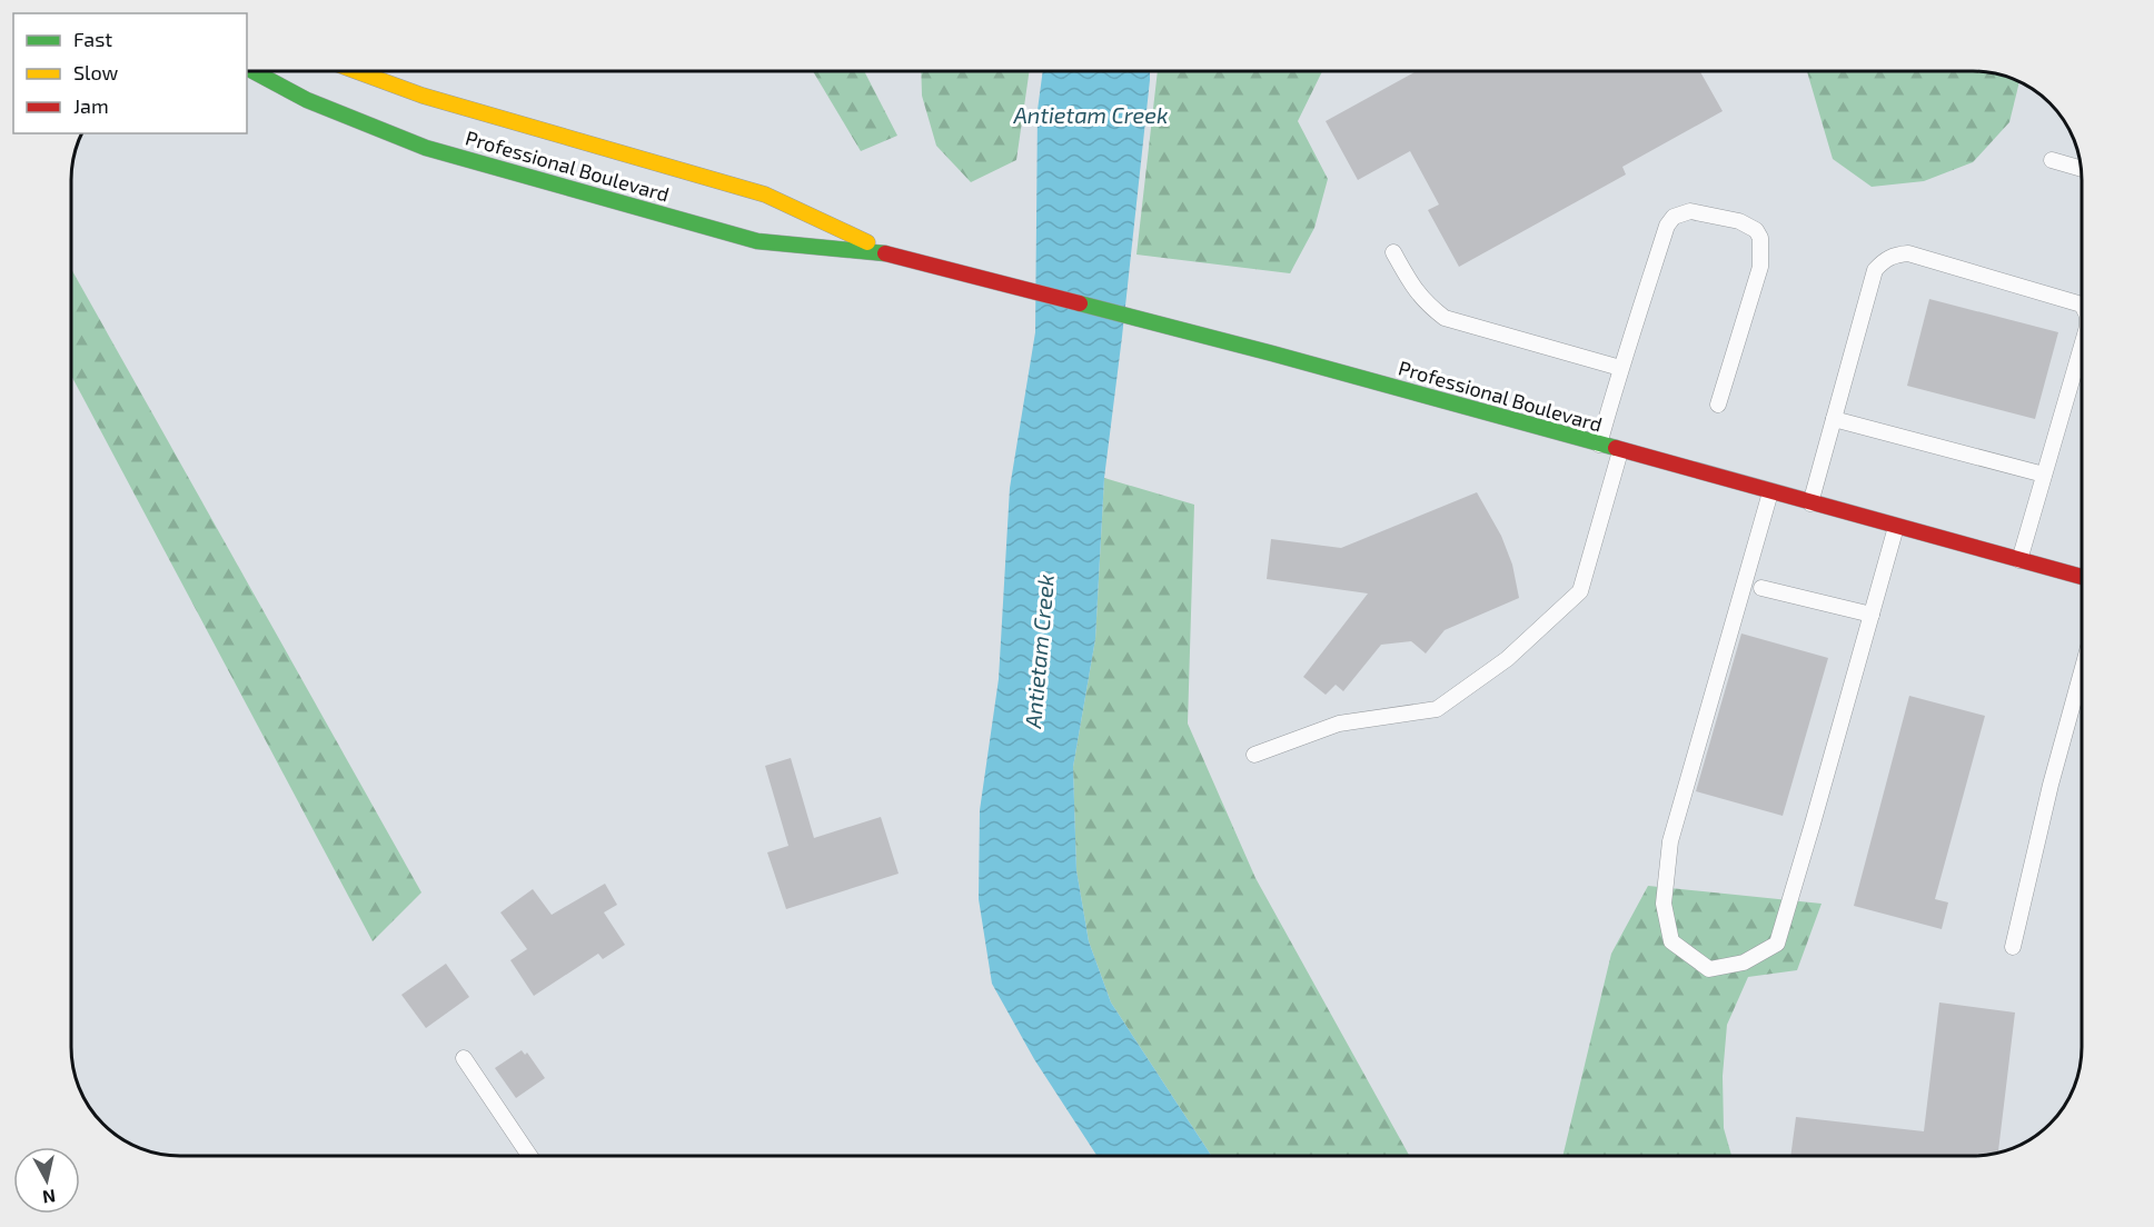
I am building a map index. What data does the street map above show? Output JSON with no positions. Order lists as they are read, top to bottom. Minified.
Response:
{"streets":{"street":["Professional Boulevard"]},"water":["Antietam Creek"],"legend":["Fast","Slow","Jam"],"north":"bottom"}
